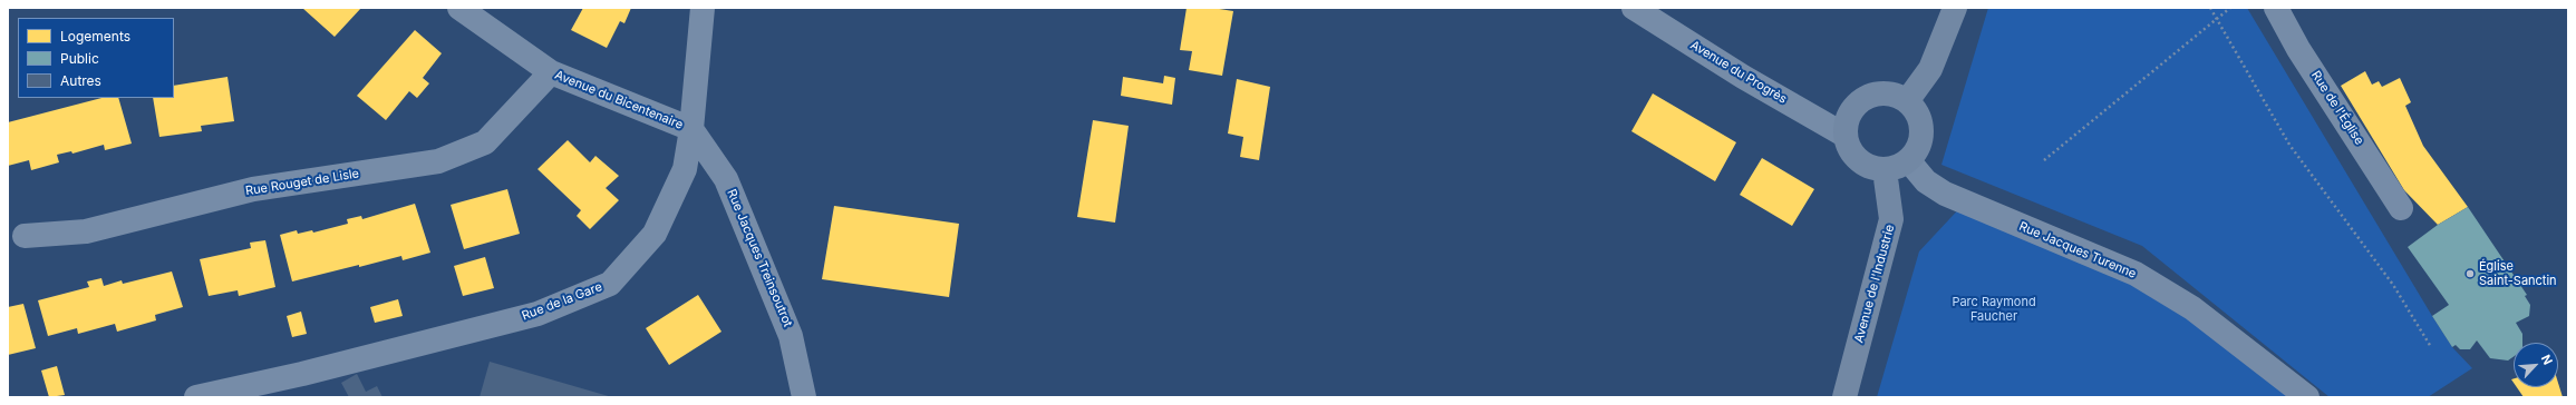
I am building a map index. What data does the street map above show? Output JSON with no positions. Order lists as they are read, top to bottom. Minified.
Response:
{"streets":{"main road":["Avenue de l'Industrie"],"street":["Avenue du Progrès","Avenue du Bicentenaire","Rue de l'Église","Rue Rouget de Lisle","Rue Jacques Turenne","Rue Jacques Treinsoutrot","Rue de la Gare"]},"crossings":[["Avenue du Progrès","Rue Jacques Turenne"],["Avenue du Progrès","Avenue de l'Industrie"],["Avenue du Bicentenaire","Rue Rouget de Lisle"],["Avenue du Bicentenaire","Rue Jacques Treinsoutrot"],["Avenue du Bicentenaire","Rue de la Gare"],["Rue Jacques Turenne","Avenue de l'Industrie"],["Rue Jacques Treinsoutrot","Rue de la Gare"]],"parks":["Parc Raymond Faucher"],"places":["Église Saint-Sanctin"],"legend":["Logements","Public","Autres"],"north":"top right"}
